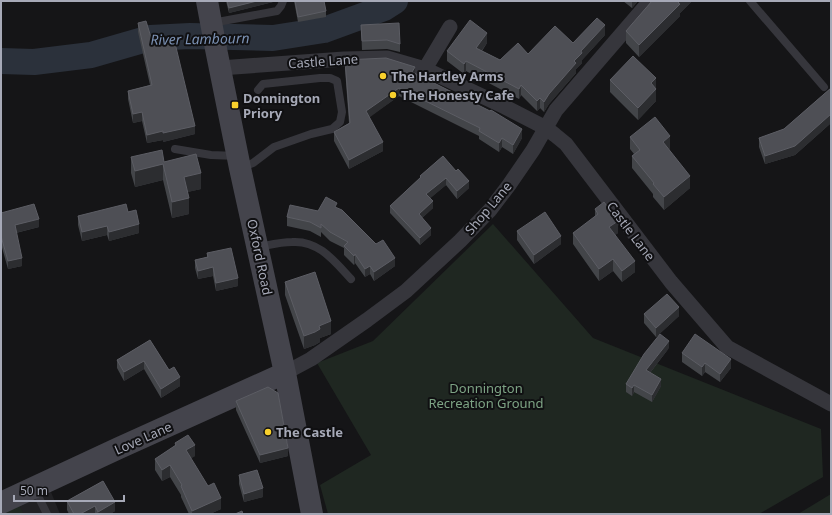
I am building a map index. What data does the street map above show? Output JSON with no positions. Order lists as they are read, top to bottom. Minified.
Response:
{"streets":{"main road":["Oxford Road","Love Lane"],"street":["Castle Lane","Shop Lane"]},"crossings":[["Castle Lane","Shop Lane"],["Castle Lane","Oxford Road"],["Shop Lane","Oxford Road"],["Shop Lane","Love Lane"],["Oxford Road","Love Lane"]],"water":["River Lambourn"],"parks":["Donnington Recreation Ground"],"places":{"other":["The Hartley Arms","The Honesty Cafe","The Castle"],"transit":["Donnington Priory"]},"scale_bar":"50 m"}
